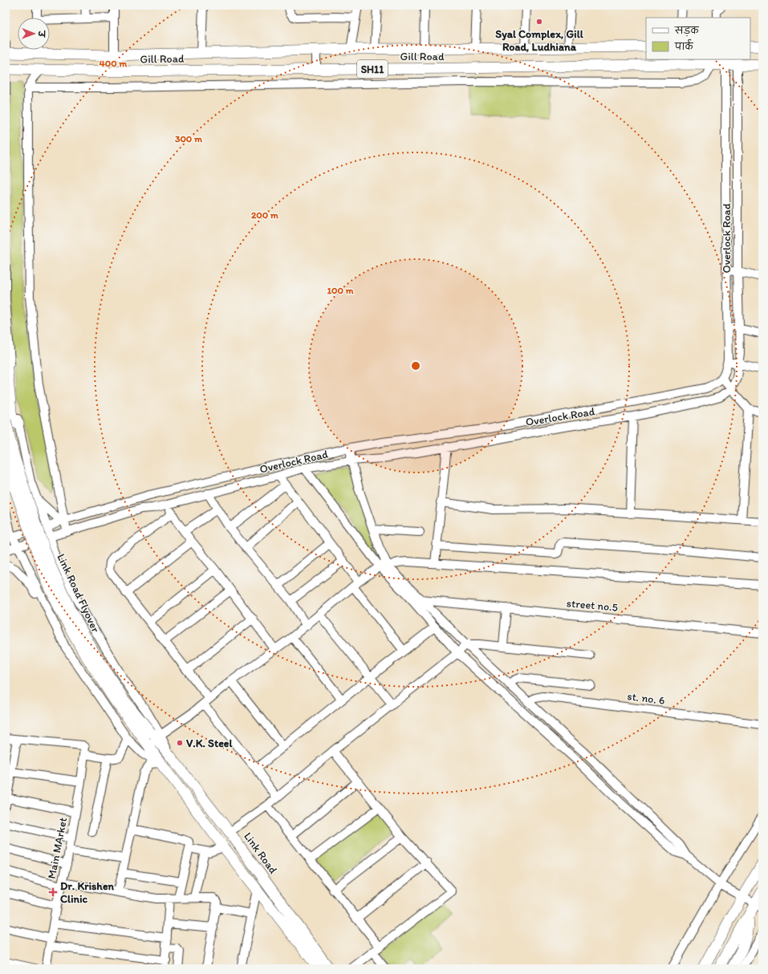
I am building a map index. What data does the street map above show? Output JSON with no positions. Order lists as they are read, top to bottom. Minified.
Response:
{"streets":{"main road":["Gill Road","SH11","Link Road Flyover","Link Road"],"street":["Overlock Road","street no.5","st. no. 6","Main MArket"]},"crossings":[["Gill Road","Overlock Road"],["Link Road Flyover","Link Road"]],"places":{"other":["Syal Complex, Gill Road, Ludhiana","V.K. Steel"],"health":["Dr. Krishen Clinic"]},"legend":["सड़क","पार्क"],"north":"right","rings":["400 m","300 m","200 m","100 m"]}
